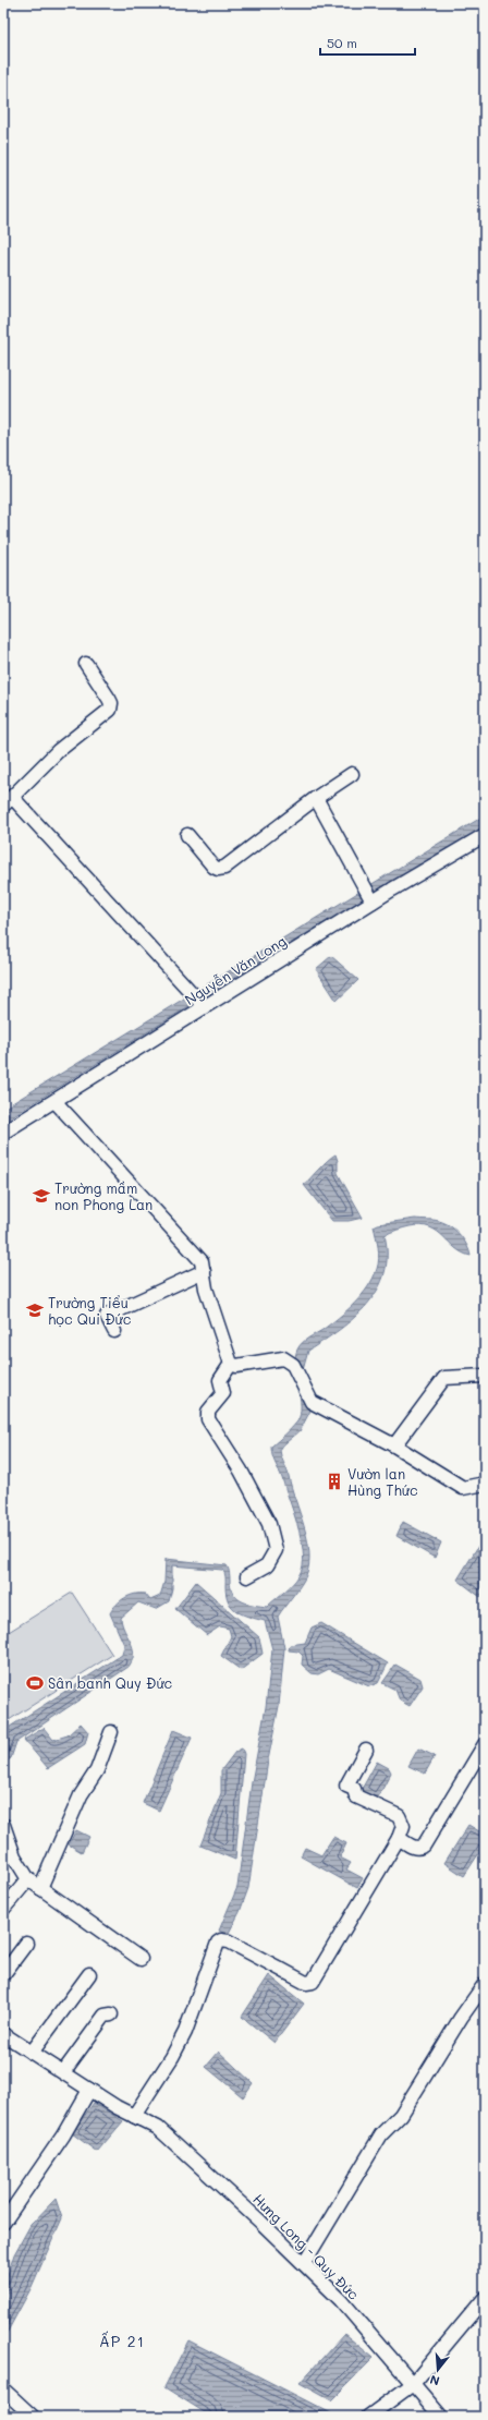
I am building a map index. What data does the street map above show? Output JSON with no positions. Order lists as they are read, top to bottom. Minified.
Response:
{"streets":{"street":["Nguyễn Văn Long","Hưng Long - Quy Đức"]},"districts":["ẤP 21"],"places":{"school or university":["Trường mầm non Phong Lan","Trường Tiểu học Qui Đức"],"building":["Vườn lan Hùng Thức"],"sports":["Sân banh Quy Đức"]},"scale_bar":"50 m","north":"bottom"}
